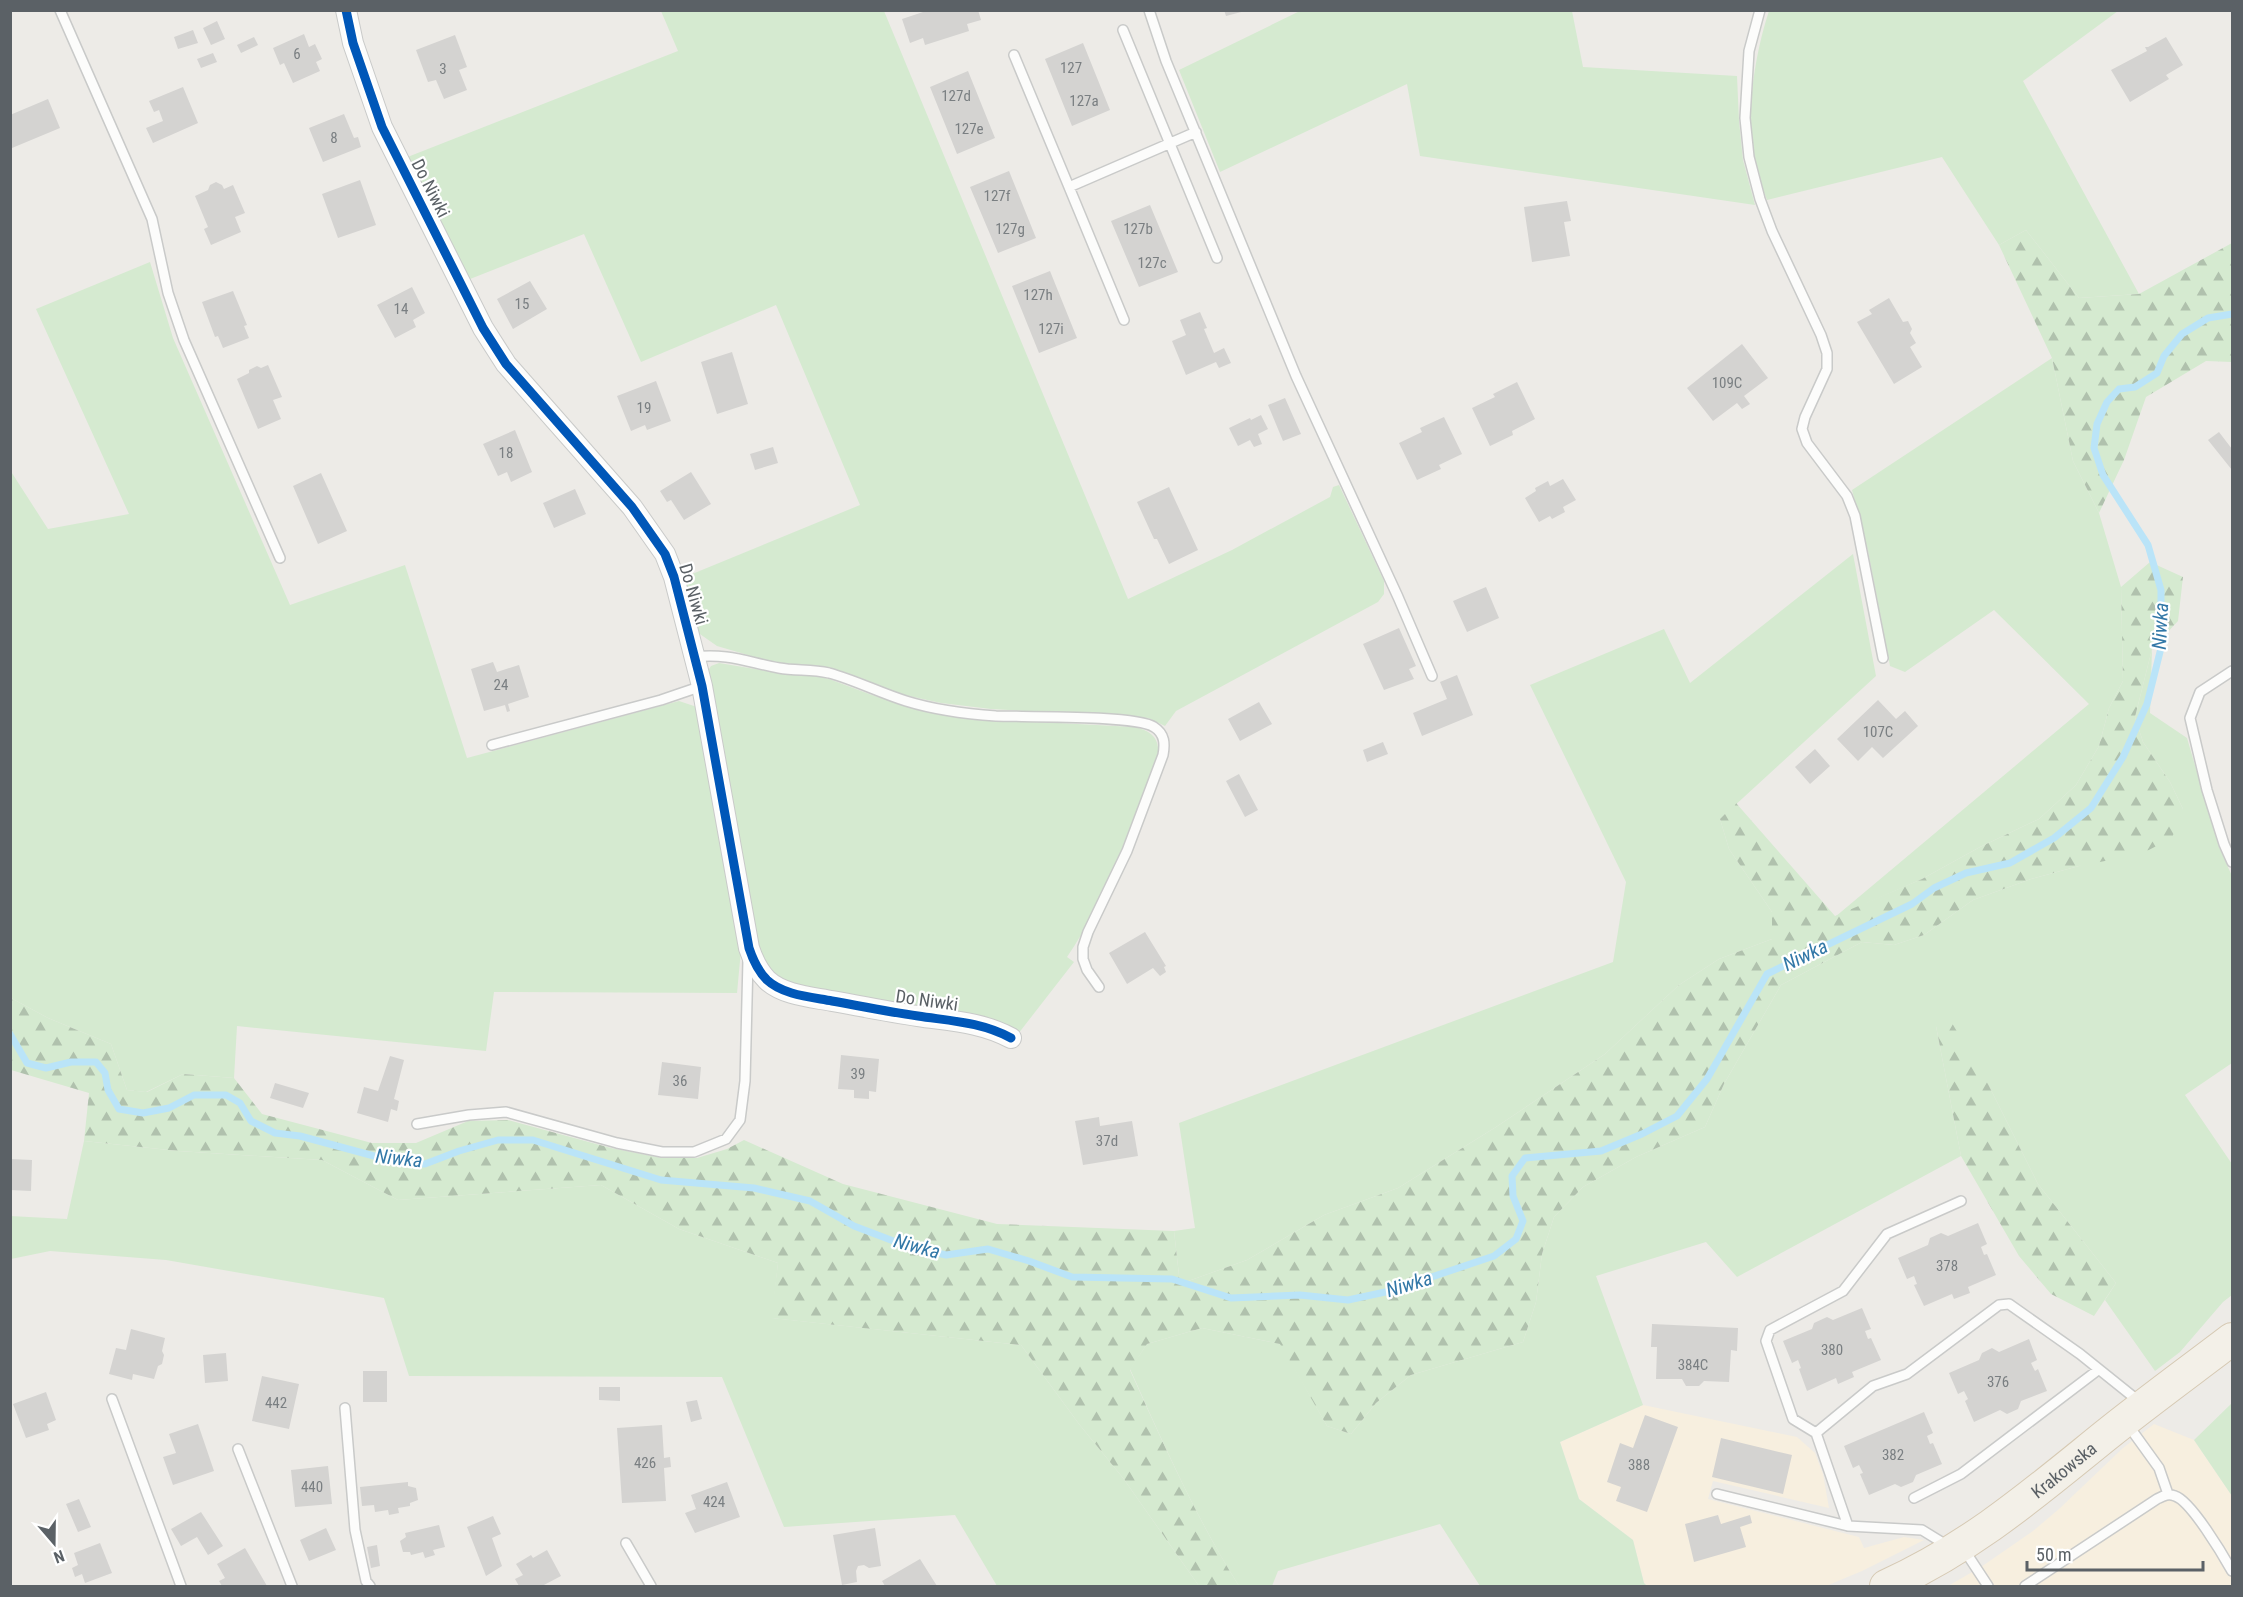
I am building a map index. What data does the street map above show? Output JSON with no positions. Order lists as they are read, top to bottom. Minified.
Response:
{"streets":{"main road":["Krakowska"],"street":["Do Niwki"]},"water":["Niwka"],"house_numbers":["6","127","3","127d","127a","127e","8","127f","127g","127b","127c","127h","15","14","127i","109C","19","18","24","107C","39","36","37d","378","380","384C","376","442","382","426","388","440","424"],"scale_bar":"50 m","north":"bottom"}
